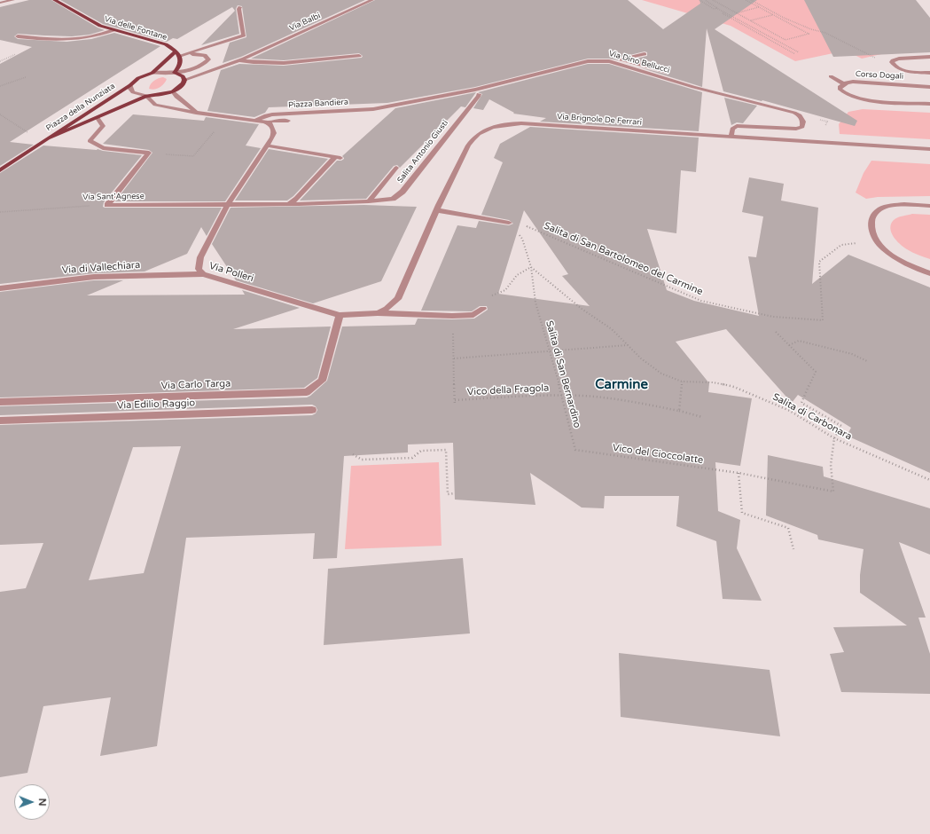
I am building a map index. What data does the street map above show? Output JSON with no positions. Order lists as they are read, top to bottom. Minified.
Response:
{"streets":{"main road":["Via delle Fontane","Piazza della Nunziata"],"street":["Via Balbi","Via Dino Bellucci","Corso Dogali","Piazza Bandiera","Via Brignole De Ferrari","Salita Antonio Giusti","Via Sant'Agnese","Via di Vallechiara","Via Polleri","Via Carlo Targa","Via Edilio Raggio"],"path":["Salita di San Bartolomeo del Carmine","Salita di San Bernardino","Vico della Fragola","Salita di Carbonara","Vico del Cioccolatte"]},"crossings":[["Via delle Fontane","Piazza della Nunziata"],["Via Dino Bellucci","Piazza Bandiera"],["Via Dino Bellucci","Via Brignole De Ferrari"],["Via Dino Bellucci","Salita Antonio Giusti"],["Piazza Bandiera","Piazza della Nunziata"],["Via Brignole De Ferrari","Via Polleri"],["Via Sant'Agnese","Via Polleri"],["Salita di San Bartolomeo del Carmine","Salita di San Bernardino"],["Via di Vallechiara","Via Polleri"],["Via Polleri","Via Carlo Targa"],["Salita di San Bernardino","Vico della Fragola"],["Salita di San Bernardino","Salita di Carbonara"],["Salita di San Bernardino","Vico del Cioccolatte"],["Salita di Carbonara","Vico del Cioccolatte"]],"districts":["Carmine"],"north":"right"}
